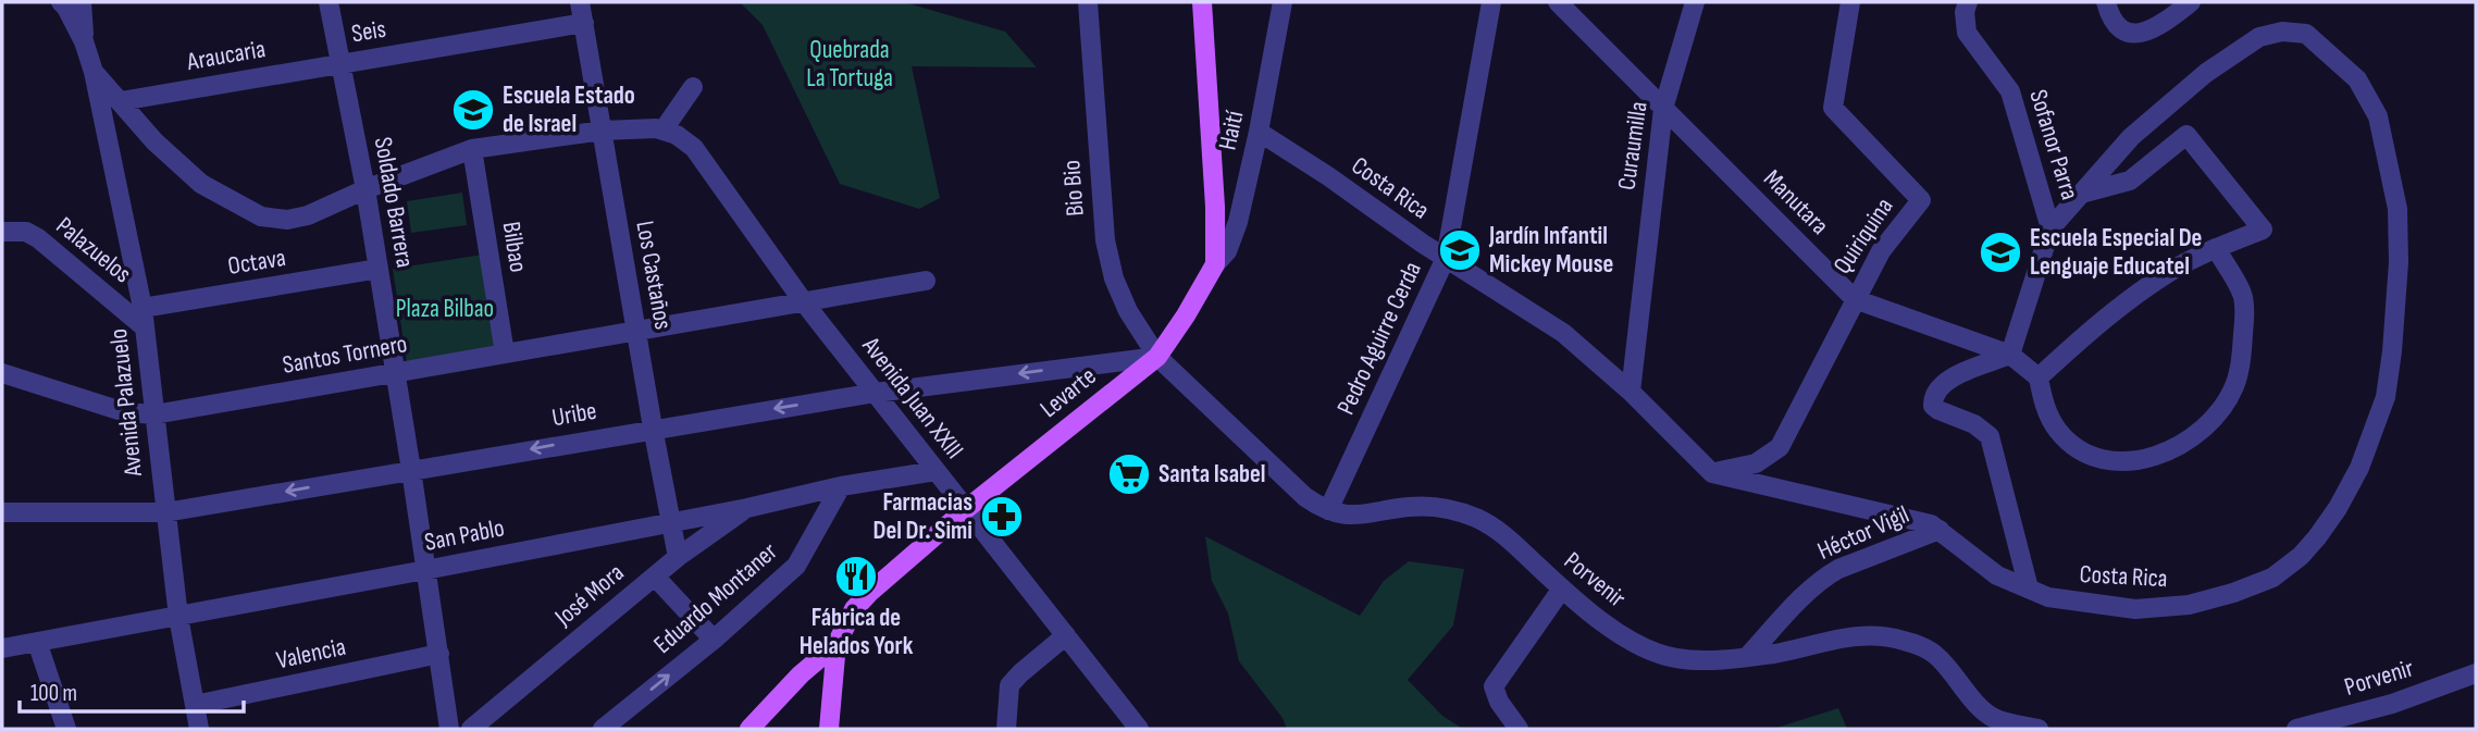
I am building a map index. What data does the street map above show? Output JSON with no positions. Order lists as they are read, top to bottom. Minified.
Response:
{"streets":{"main road":["Levarte"],"street":["Seis","Araucaria","Haití","Sofanor Parra","Curaumilla","Bio Bio","Costa Rica","Soldado Barrera","Manutara","Quiriquina","Bilbao","Palazuelos","Octava","Los Castaños","Pedro Aguirre Cerda","Santos Tornero","Avenida Juan XXIII","Avenida Palazuelo","Uribe","Héctor Vigil","San Pablo","Porvenir","José Mora","Eduardo Montaner","Valencia"]},"crossings":[["Seis","Araucaria"],["Seis","Soldado Barrera"],["Seis","Los Castaños"],["Araucaria","Soldado Barrera"],["Haití","Costa Rica"],["Haití","Levarte"],["Sofanor Parra","Costa Rica"],["Sofanor Parra","Manutara"],["Curaumilla","Costa Rica"],["Curaumilla","Manutara"],["Bio Bio","Levarte"],["Bio Bio","Uribe"],["Bio Bio","Porvenir"],["Costa Rica","Quiriquina"],["Costa Rica","Pedro Aguirre Cerda"],["Costa Rica","Héctor Vigil"],["Soldado Barrera","Octava"],["Soldado Barrera","Santos Tornero"],["Soldado Barrera","Uribe"],["Soldado Barrera","San Pablo"],["Soldado Barrera","Valencia"],["Manutara","Quiriquina"],["Bilbao","Santos Tornero"],["Palazuelos","Avenida Palazuelo"],["Octava","Avenida Palazuelo"],["Los Castaños","Santos Tornero"],["Los Castaños","Uribe"],["Los Castaños","San Pablo"],["Los Castaños","José Mora"],["Pedro Aguirre Cerda","Porvenir"],["Santos Tornero","Avenida Juan XXIII"],["Santos Tornero","Avenida Palazuelo"],["Levarte","Avenida Juan XXIII"],["Levarte","Uribe"],["Levarte","Porvenir"],["Avenida Juan XXIII","Uribe"],["Avenida Juan XXIII","San Pablo"],["Avenida Palazuelo","Uribe"],["Avenida Palazuelo","San Pablo"],["Avenida Palazuelo","Valencia"],["Uribe","Porvenir"],["Héctor Vigil","Porvenir"],["San Pablo","José Mora"],["San Pablo","Eduardo Montaner"]],"one_way":["Uribe","Eduardo Montaner"],"parks":["Quebrada La Tortuga","Plaza Bilbao"],"places":{"school or university":["Escuela Estado de Israel","Jardín Infantil Mickey Mouse","Escuela Especial De Lenguaje Educatel"],"supermarket":["Santa Isabel"],"pharmacy":["Farmacias Del Dr. Simi"],"restaurant":["Fábrica de Helados York"]},"scale_bar":"100 m"}
